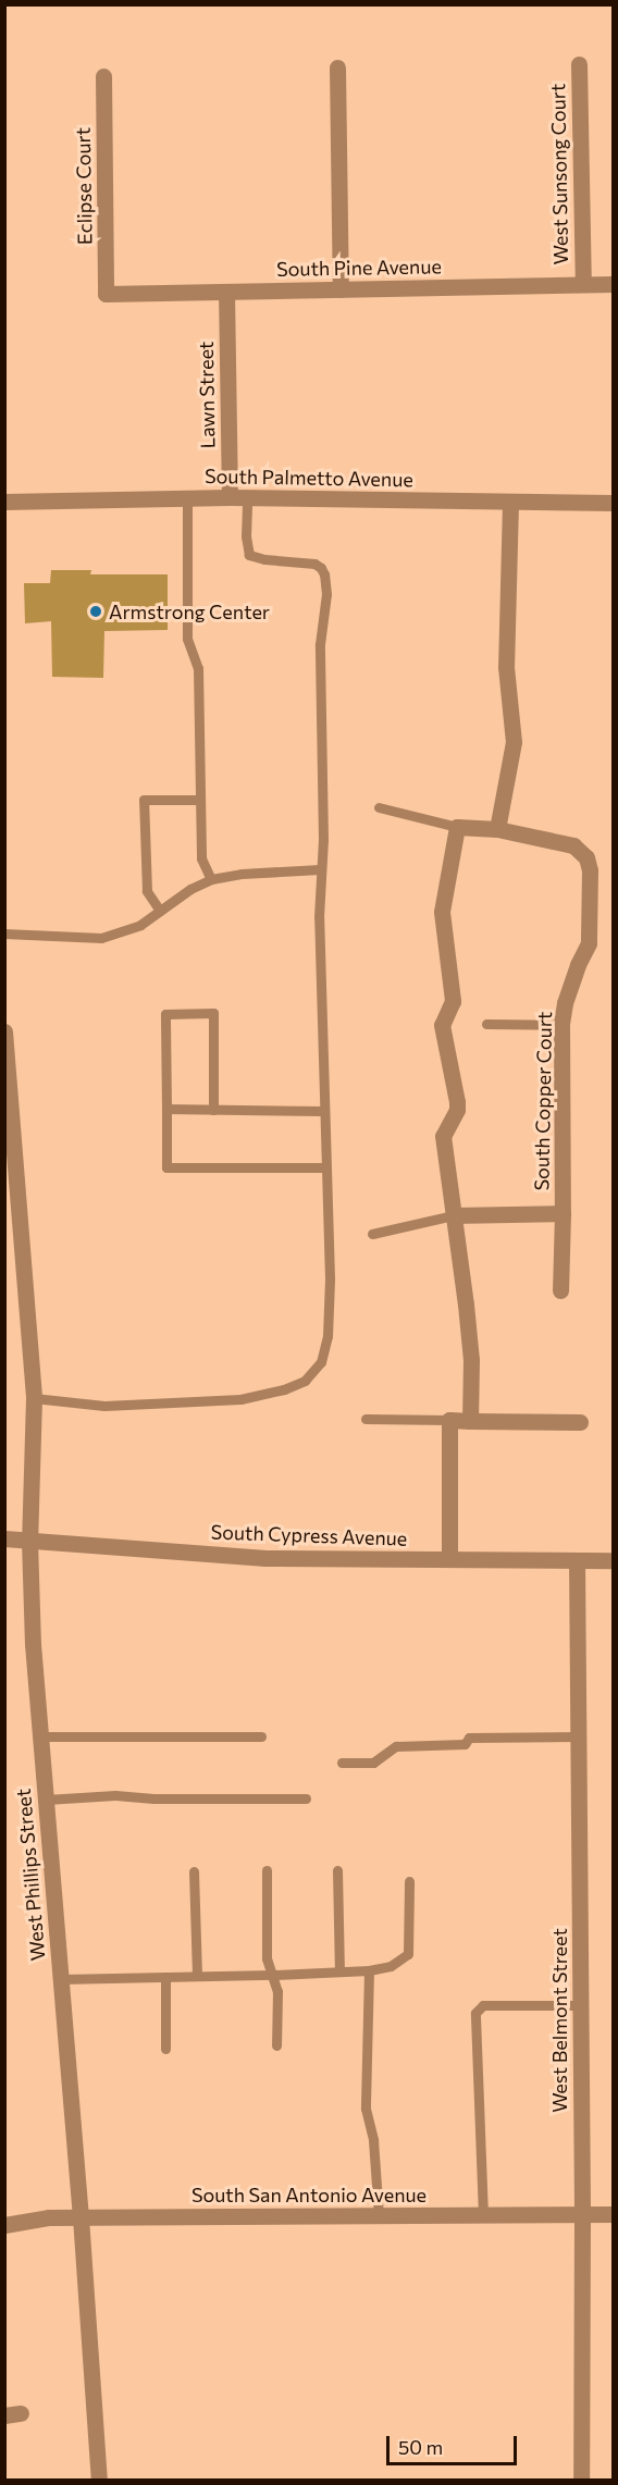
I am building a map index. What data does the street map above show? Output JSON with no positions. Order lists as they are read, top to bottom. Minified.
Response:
{"streets":{"street":["West Sunsong Court","Eclipse Court","South Pine Avenue","Lawn Street","South Palmetto Avenue","South Copper Court","South Cypress Avenue","West Phillips Street","West Belmont Street","South San Antonio Avenue"]},"crossings":[["West Sunsong Court","South Pine Avenue"],["Eclipse Court","South Pine Avenue"],["South Pine Avenue","Lawn Street"],["Lawn Street","South Palmetto Avenue"],["South Cypress Avenue","West Phillips Street"],["South Cypress Avenue","West Belmont Street"],["West Phillips Street","South San Antonio Avenue"],["West Belmont Street","South San Antonio Avenue"]],"places":["Armstrong Center"],"scale_bar":"50 m"}
